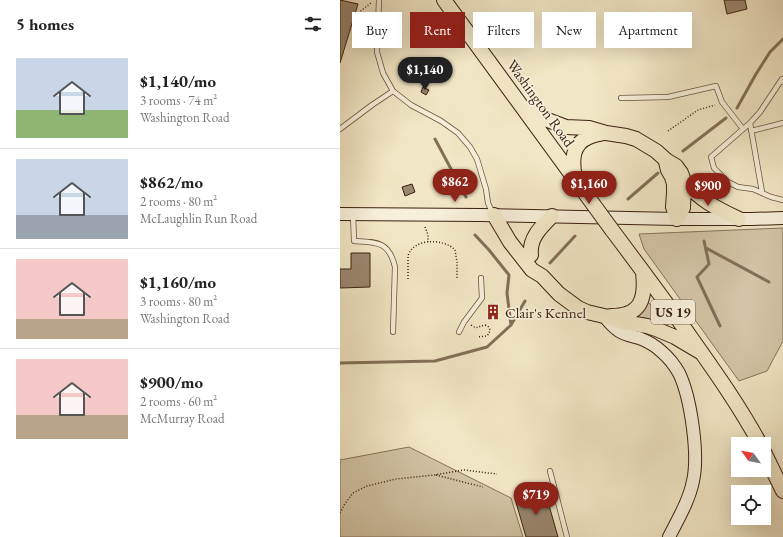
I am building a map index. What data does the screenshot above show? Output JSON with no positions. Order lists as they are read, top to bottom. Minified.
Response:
{"streets":{"main road":["Washington Road","US 19"]},"places":{"building":["Clair's Kennel"]},"north":"top left","page":{"heading":"5 homes","chip":["Buy","Rent","Filters","New","Apartment"],"list":[{"name":"$1,140/mo","note":"3 rooms · 74 m² · Washington Road"},{"name":"$862/mo","note":"2 rooms · 80 m² · McLaughlin Run Road"},{"name":"$1,160/mo","note":"3 rooms · 80 m² · Washington Road"},{"name":"$900/mo","note":"2 rooms · 60 m² · McMurray Road"}],"price":["$1,140","$862","$1,160","$900","$719"]}}
